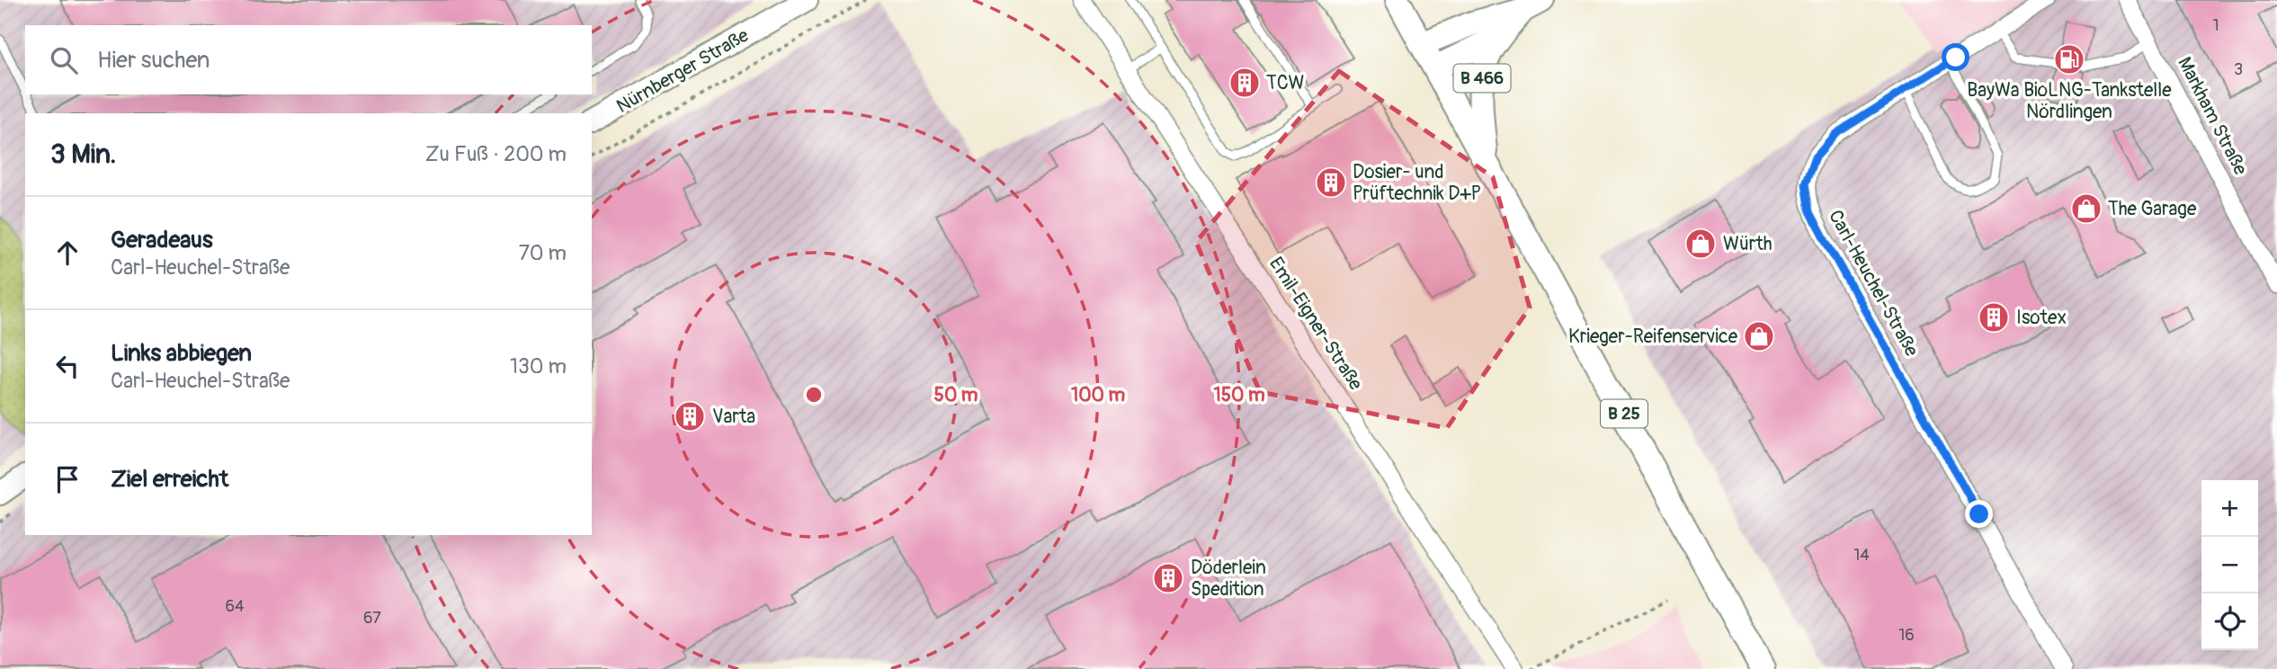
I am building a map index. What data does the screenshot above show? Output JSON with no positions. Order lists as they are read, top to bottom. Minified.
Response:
{"streets":{"main road":["Nürnberger Straße","B 466","B 25"],"street":["Markham Straße","Carl-Heuchel-Straße","Emil-Eigner-Straße"]},"crossings":[["B 466","B 25"]],"places":{"fuel station":["BayWa BioLNG-Tankstelle Nördlingen"],"building":["TCW","Dosier- und Prüftechnik D+P","Isotex","Varta","Döderlein Spedition"],"shop":["The Garage","Würth","Krieger-Reifenservice"]},"house_numbers":["1","3","14","64","67","16"],"page":{"search":"Hier suchen","heading":["3 Min.","Zu Fuß · 200 m"],"list":[["Geradeaus","Carl-Heuchel-Straße","70 m"],["Links abbiegen","Carl-Heuchel-Straße","130 m"],"Ziel erreicht"],"map_buttons":["+","−"]},"rings":["50 m","100 m","150 m"]}
